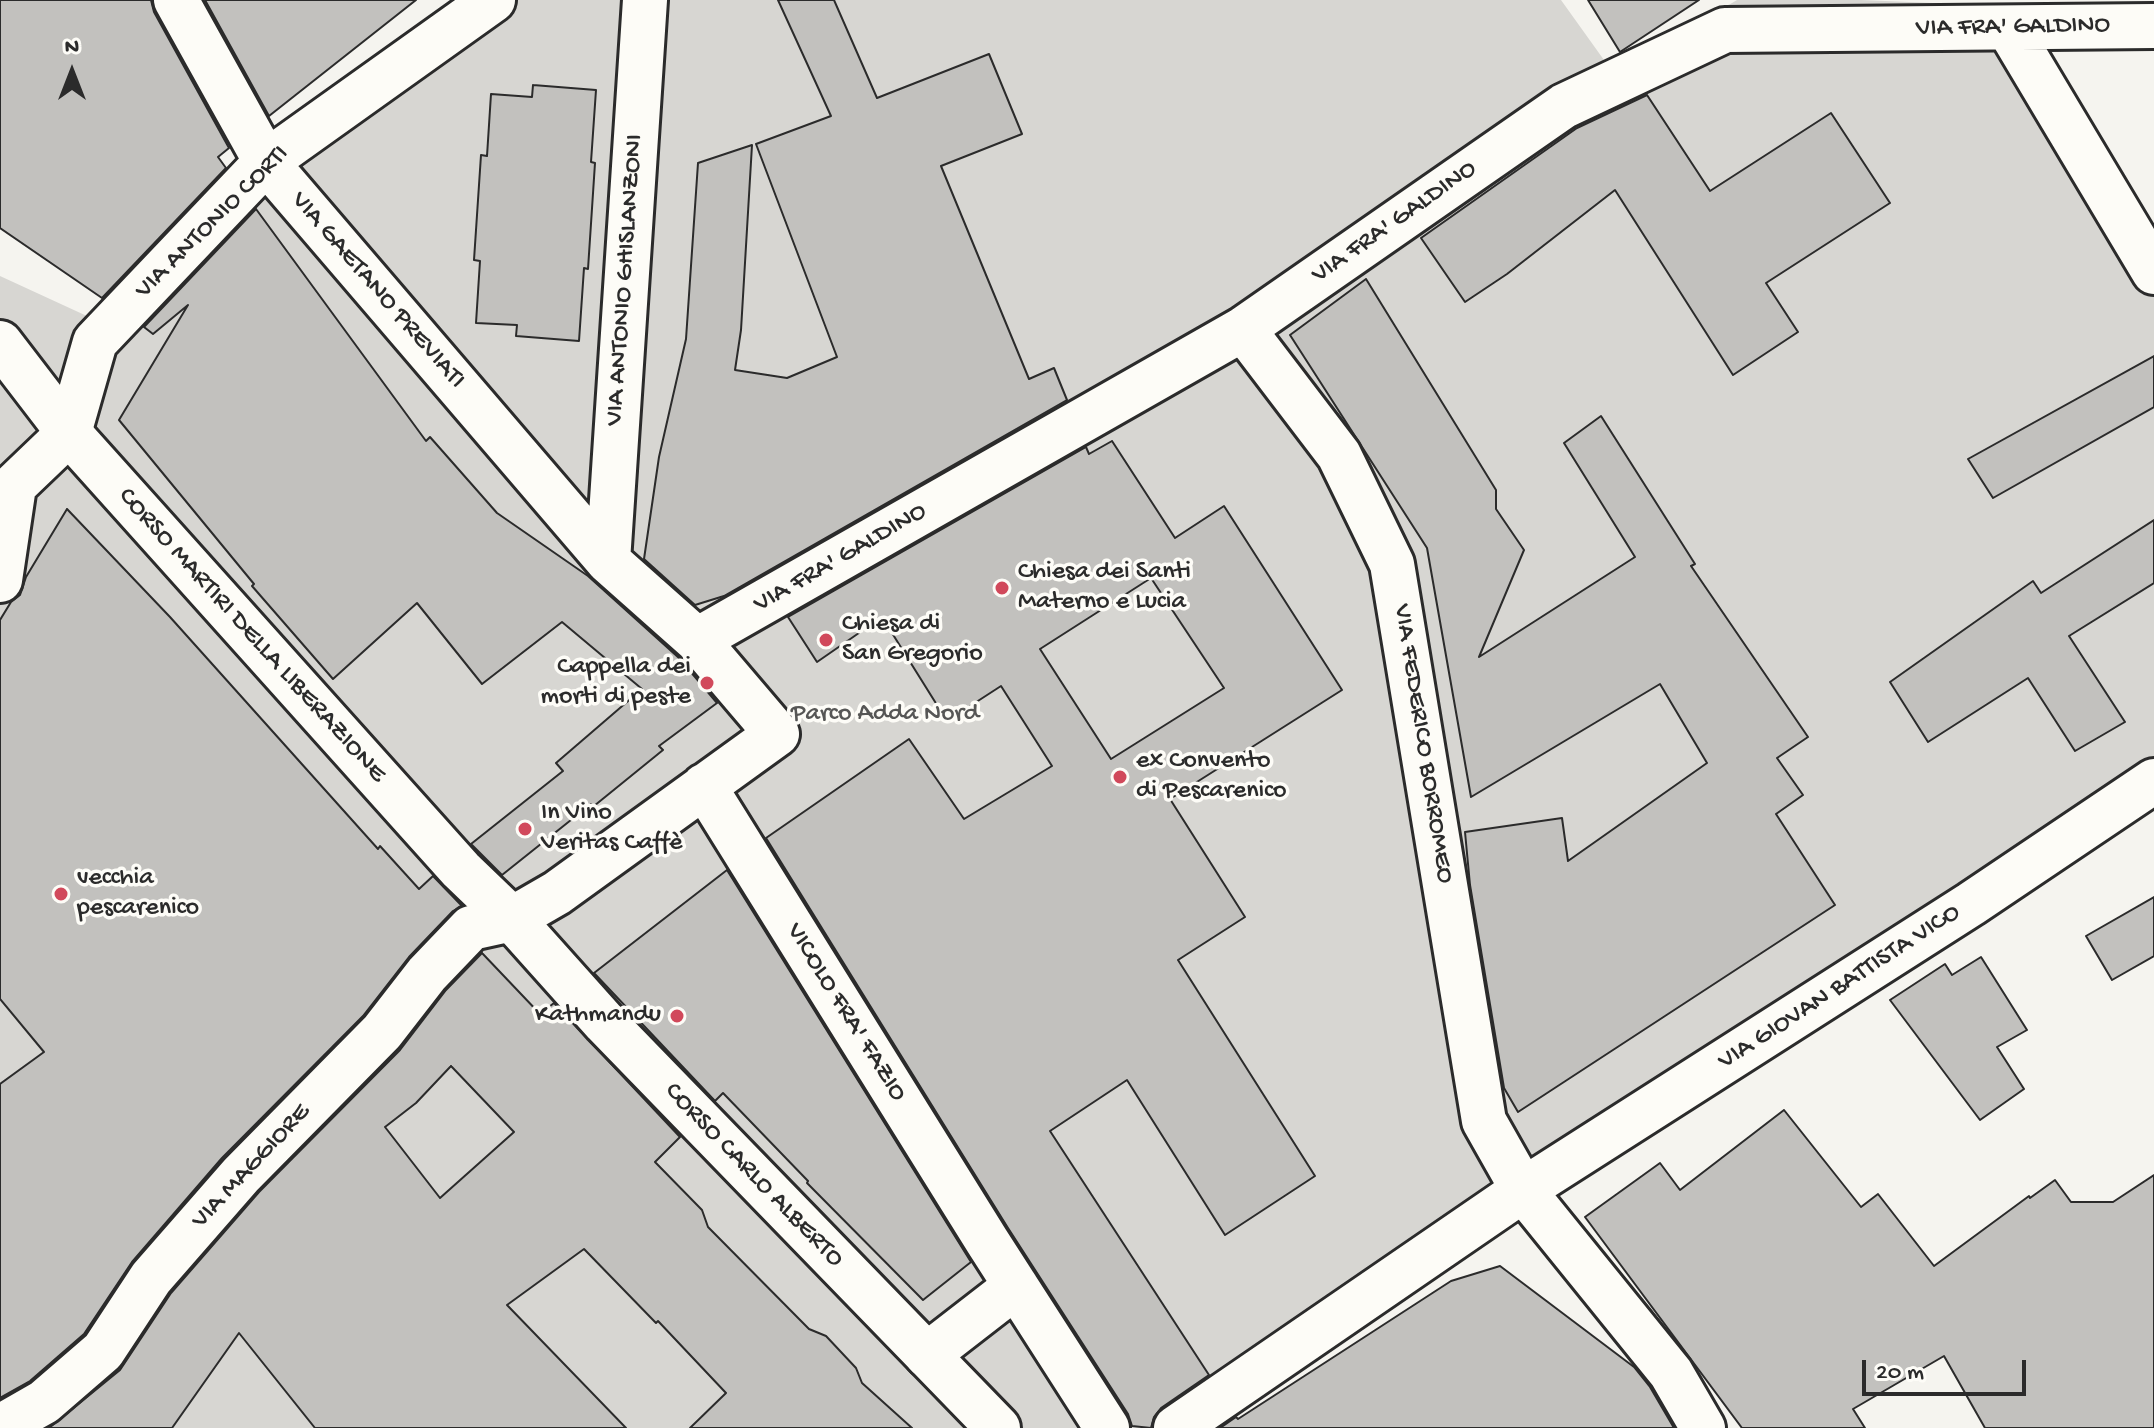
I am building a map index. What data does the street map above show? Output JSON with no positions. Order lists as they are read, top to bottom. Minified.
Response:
{"streets":{"street":["VIA FRA' GALDINO","VIA ANTONIO CORTI","VIA ANTONIO GHISLANZONI","VIA GAETANO PREVIATI","CORSO MARTIRI DELLA LIBERAZIONE","VIA FEDERICO BORROMEO","VIA GIOVAN BATTISTA VICO","VICOLO FRA' FAZIO","VIA MAGGIORE","CORSO CARLO ALBERTO"]},"crossings":[["VIA FRA' GALDINO","VIA GAETANO PREVIATI"],["VIA FRA' GALDINO","VIA FEDERICO BORROMEO"],["VIA ANTONIO CORTI","VIA GAETANO PREVIATI"],["VIA ANTONIO CORTI","CORSO MARTIRI DELLA LIBERAZIONE"],["VIA ANTONIO GHISLANZONI","VIA GAETANO PREVIATI"],["VIA GAETANO PREVIATI","VICOLO FRA' FAZIO"],["VIA GAETANO PREVIATI","VIA MAGGIORE"],["CORSO MARTIRI DELLA LIBERAZIONE","VIA MAGGIORE"],["CORSO MARTIRI DELLA LIBERAZIONE","CORSO CARLO ALBERTO"],["VIA FEDERICO BORROMEO","VIA GIOVAN BATTISTA VICO"],["VICOLO FRA' FAZIO","VIA MAGGIORE"],["VIA MAGGIORE","CORSO CARLO ALBERTO"]],"parks":["Parco Adda Nord"],"places":["Chiesa dei Santi Materno e Lucia","Chiesa di San Gregorio","Cappella dei morti di peste","ex Convento di Pescarenico","In Vino Veritas Caffè","vecchia pescarenico","Kathmandu"],"scale_bar":"20 m","north":"top"}
